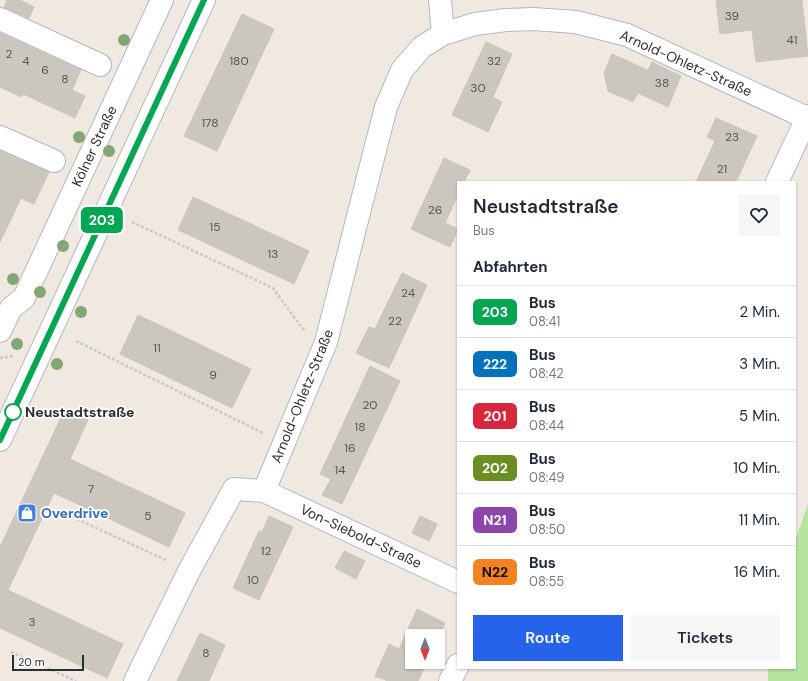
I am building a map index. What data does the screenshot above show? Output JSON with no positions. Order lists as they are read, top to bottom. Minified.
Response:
{"streets":{"street":["Arnold-Ohletz-Straße","Kölner Straße","Von-Siebold-Straße"]},"crossings":[["Arnold-Ohletz-Straße","Von-Siebold-Straße"]],"places":{"other":["Neustadtstraße"],"shop":["Overdrive"]},"lines":["bus line 203"],"house_numbers":["39","41","2","4","180","32","6","8","38","30","178","23","21","26","15","13","24","22","11","9","20","18","16","14","7","5","12","10","3","8"],"scale_bar":"20 m","north":"bottom","page":{"on_map":"203","heading":[["Neustadtstraße","Bus"],"Abfahrten"],"list":[{"mark":"203","name":"Bus","note":"08:41","value":"2 Min."},{"mark":"222","name":"Bus","note":"08:42","value":"3 Min."},{"mark":"201","name":"Bus","note":"08:44","value":"5 Min."},{"mark":"202","name":"Bus","note":"08:49","value":"10 Min."},{"mark":"N21","name":"Bus","note":"08:50","value":"11 Min."},{"mark":"N22","name":"Bus","note":"08:55","value":"16 Min."}],"buttons":["Route","Tickets"],"scale":"20 m"}}
